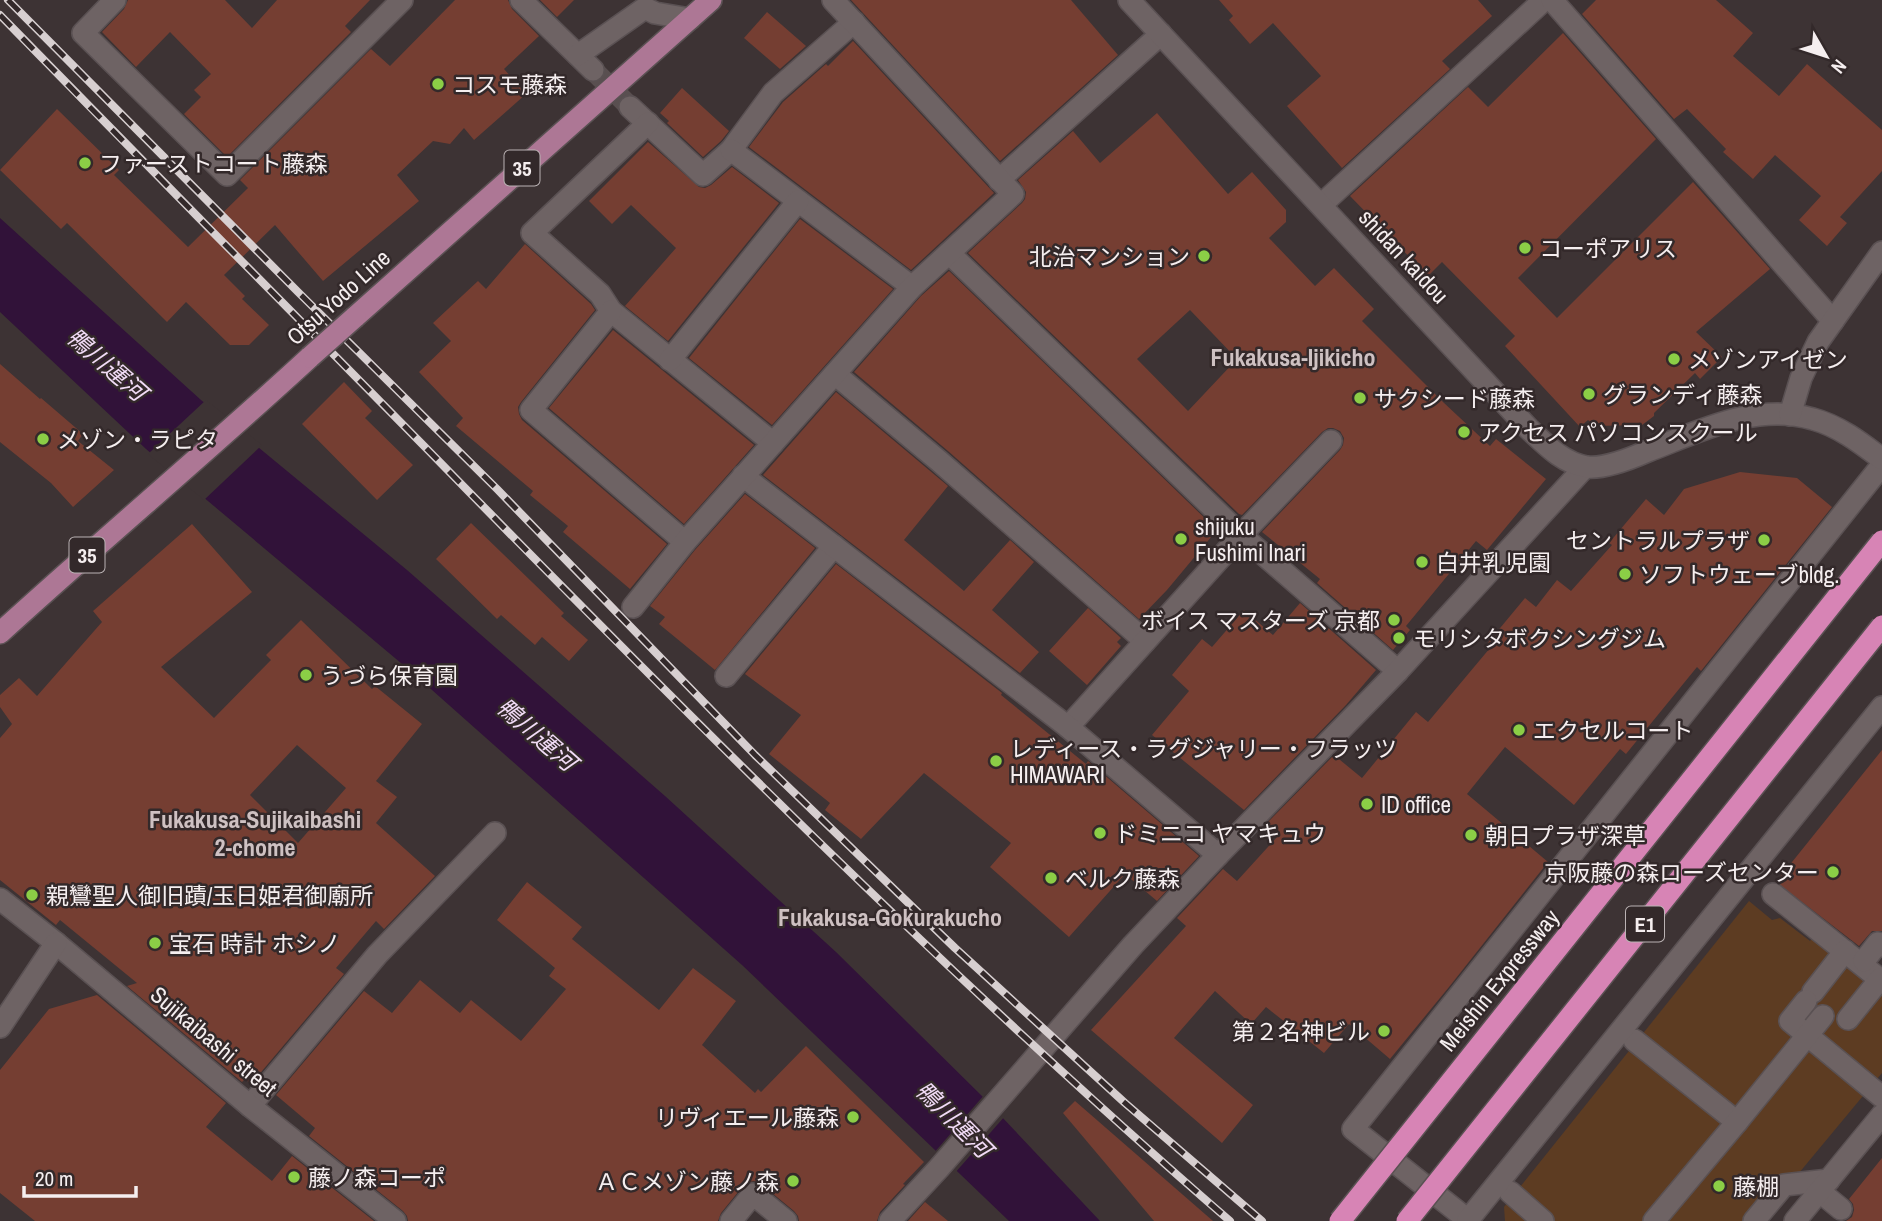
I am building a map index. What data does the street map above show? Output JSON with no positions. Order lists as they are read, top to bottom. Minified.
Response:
{"streets":{"highway":["E1","Meishin Expressway"],"main road":["35","Otsu Yodo Line"],"street":["shidan kaidou","Sujikaibashi street"]},"districts":["Fukakusa-Ijikicho","Fukakusa-Sujikaibashi 2-chome","Fukakusa-Gokurakucho"],"water":["鴨川運河"],"places":["コスモ藤森","ファーストコート藤森","コーポアリス","北治マンション","メゾンアイゼン","グランディ藤森","サクシード藤森","アクセス パソコンスクール","メゾン・ラピタ","shijuku Fushimi Inari","セントラルプラザ","白井乳児園","ソフトウェーブbldg.","ボイス マスターズ 京都","モリシタボクシングジム","うづら保育園","エクセルコート","レディース・ラグジャリー・フラッツ HIMAWARI","ID office","ドミニコ ヤマキュウ","朝日プラザ深草","京阪藤の森ローズセンター","ベルク藤森","親鸞聖人御旧蹟/玉日姫君御廟所","宝石 時計 ホシノ","第２名神ビル","リヴィエール藤森","藤ノ森コーポ","ＡＣメゾン藤ノ森","藤棚"],"scale_bar":"20 m","north":"bottom right"}
